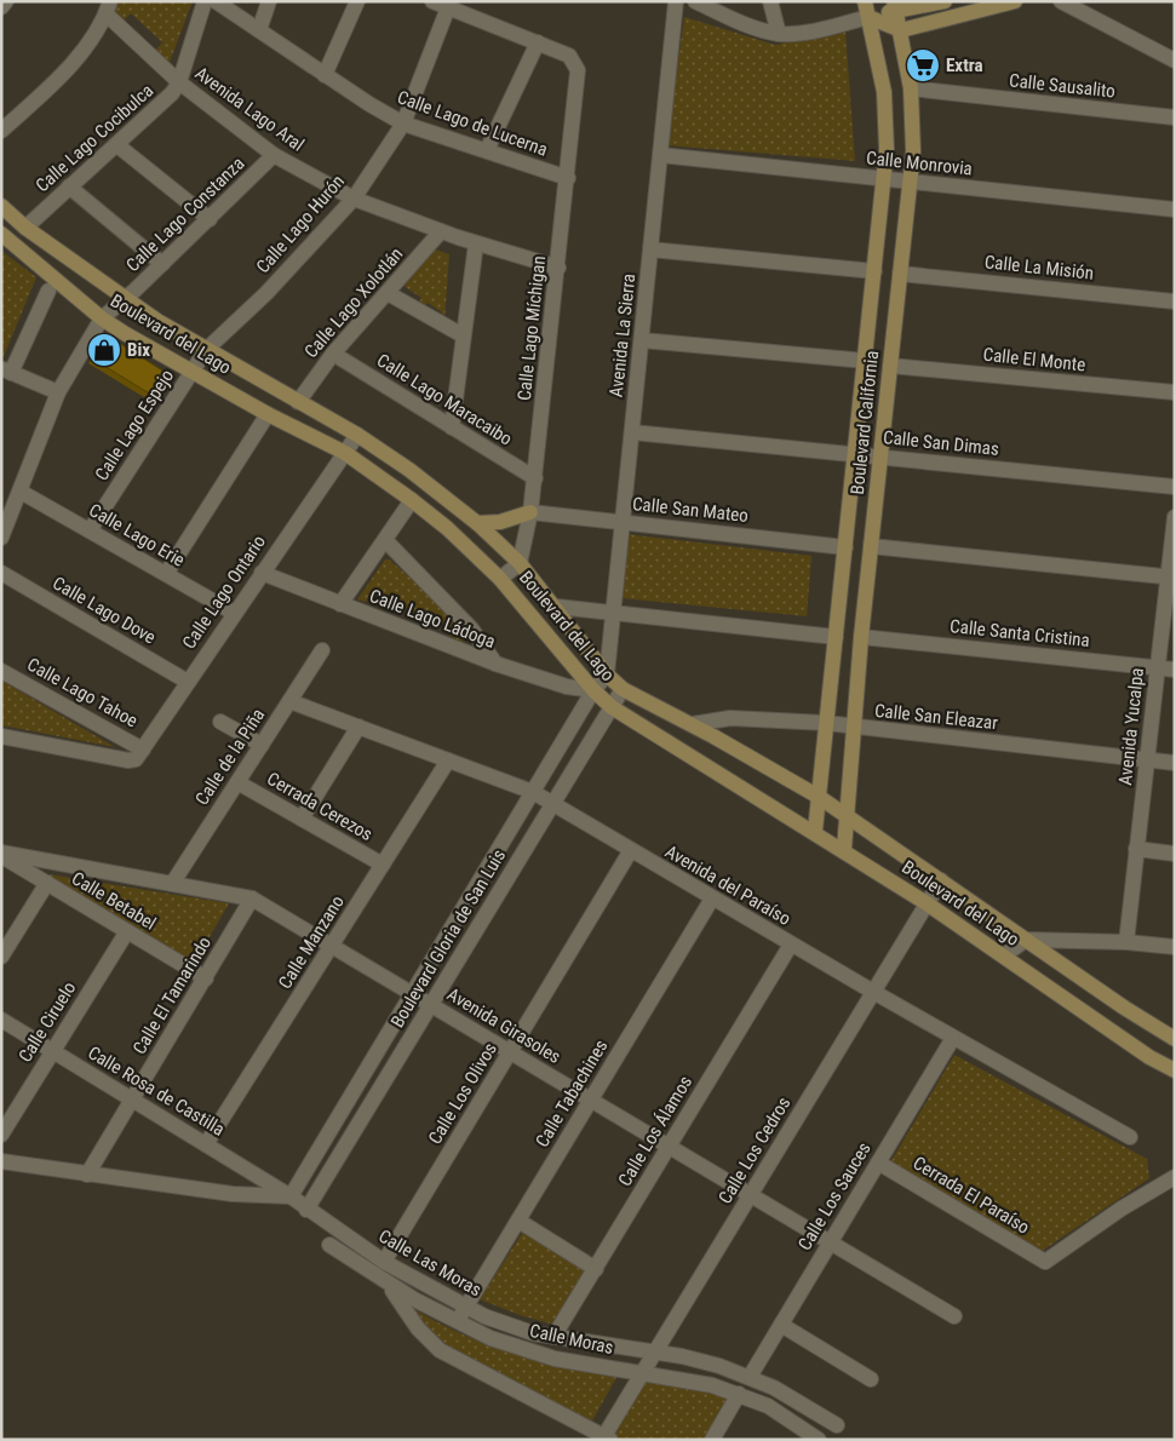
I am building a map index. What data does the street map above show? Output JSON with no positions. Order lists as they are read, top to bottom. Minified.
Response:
{"streets":{"street":["Calle Sausalito","Avenida Lago Aral","Calle Lago de Lucerna","Calle Lago Cocibulca","Calle Monrovia","Calle Lago Constanza","Calle Lago Hurón","Calle La Misión","Calle Lago Xolotlán","Calle Lago Míchigan","Boulevard del Lago","Avenida La Sierra","Calle El Monte","Calle Lago Maracaibo","Boulevard California","Calle Lago Espejo","Calle San Dimas","Calle San Mateo","Calle Lago Erie","Calle Lago Ontario","Calle Lago Dove","Calle Lago Ládoga","Calle Santa Cristina","Calle Lago Tahoe","Calle San Eleazar","Avenida Yucalpa","Calle de la Piña","Cerrada Cerezos","Avenida del Paraíso","Calle Betabel","Boulevard Gloria de San Luis","Calle Manzano","Calle El Tamarindo","Calle Ciruelo","Avenida Girasoles","Calle Rosa de Castilla","Calle Los Olivos","Calle Tabachines","Calle Los Álamos","Calle Los Cedros","Cerrada El Paraíso","Calle Los Sauces","Calle Las Moras","Calle Moras"]},"crossings":[["Calle Sausalito","Boulevard California"],["Avenida Lago Aral","Calle Lago Cocibulca"],["Avenida Lago Aral","Calle Lago Constanza"],["Avenida Lago Aral","Calle Lago Hurón"],["Avenida Lago Aral","Calle Lago Xolotlán"],["Avenida Lago Aral","Calle Lago Míchigan"],["Calle Lago de Lucerna","Calle Lago Hurón"],["Calle Lago de Lucerna","Calle Lago Míchigan"],["Calle Lago Cocibulca","Boulevard del Lago"],["Calle Monrovia","Avenida La Sierra"],["Calle Monrovia","Boulevard California"],["Calle Lago Constanza","Boulevard del Lago"],["Calle Lago Constanza","Calle Lago Erie"],["Calle Lago Hurón","Boulevard del Lago"],["Calle Lago Hurón","Calle Lago Espejo"],["Calle La Misión","Boulevard California"],["Calle Lago Xolotlán","Boulevard del Lago"],["Calle Lago Xolotlán","Calle Lago Maracaibo"],["Calle Lago Míchigan","Boulevard del Lago"],["Calle Lago Míchigan","Calle Lago Maracaibo"],["Calle Lago Míchigan","Calle San Mateo"],["Boulevard del Lago","Avenida La Sierra"],["Boulevard del Lago","Boulevard California"],["Boulevard del Lago","Calle Lago Espejo"],["Boulevard del Lago","Calle Lago Ontario"],["Boulevard del Lago","Calle Lago Ládoga"],["Boulevard del Lago","Calle San Eleazar"],["Boulevard del Lago","Boulevard Gloria de San Luis"],["Boulevard del Lago","Calle Los Cedros"],["Avenida La Sierra","Calle San Dimas"],["Avenida La Sierra","Calle San Mateo"],["Avenida La Sierra","Boulevard Gloria de San Luis"],["Calle El Monte","Boulevard California"],["Boulevard California","Calle San Dimas"],["Boulevard California","Calle San Mateo"],["Boulevard California","Calle Santa Cristina"],["Boulevard California","Calle San Eleazar"],["Calle Lago Espejo","Calle Lago Erie"],["Calle Lago Erie","Calle Lago Ontario"],["Calle Lago Ontario","Calle Lago Dove"],["Calle Lago Ontario","Calle Lago Ládoga"],["Calle Lago Ontario","Calle Lago Tahoe"],["Calle Lago Ládoga","Boulevard Gloria de San Luis"],["Calle Santa Cristina","Avenida Yucalpa"],["Calle San Eleazar","Avenida Yucalpa"],["Calle de la Piña","Cerrada Cerezos"],["Calle de la Piña","Avenida del Paraíso"],["Calle de la Piña","Avenida Girasoles"],["Cerrada Cerezos","Calle Manzano"],["Avenida del Paraíso","Boulevard Gloria de San Luis"],["Avenida del Paraíso","Calle Manzano"],["Avenida del Paraíso","Calle Los Olivos"],["Avenida del Paraíso","Calle Tabachines"],["Avenida del Paraíso","Calle Los Álamos"],["Avenida del Paraíso","Calle Los Cedros"],["Avenida del Paraíso","Calle Los Sauces"],["Calle Betabel","Calle El Tamarindo"],["Calle Betabel","Calle Ciruelo"],["Calle Betabel","Avenida Girasoles"],["Boulevard Gloria de San Luis","Avenida Girasoles"],["Boulevard Gloria de San Luis","Calle Rosa de Castilla"],["Boulevard Gloria de San Luis","Calle Las Moras"],["Calle Manzano","Avenida Girasoles"],["Calle Manzano","Calle Rosa de Castilla"],["Calle El Tamarindo","Avenida Girasoles"],["Calle El Tamarindo","Calle Rosa de Castilla"],["Calle Ciruelo","Calle Rosa de Castilla"],["Avenida Girasoles","Calle Los Olivos"],["Avenida Girasoles","Calle Tabachines"],["Avenida Girasoles","Calle Los Álamos"],["Avenida Girasoles","Calle Los Cedros"],["Avenida Girasoles","Calle Los Sauces"],["Calle Rosa de Castilla","Calle Las Moras"],["Calle Los Olivos","Calle Las Moras"],["Calle Tabachines","Calle Las Moras"],["Calle Tabachines","Calle Moras"],["Calle Los Álamos","Calle Las Moras"],["Calle Los Cedros","Calle Las Moras"],["Calle Los Cedros","Calle Moras"],["Cerrada El Paraíso","Calle Los Sauces"],["Calle Los Sauces","Calle Las Moras"],["Calle Las Moras","Calle Moras"]],"places":{"supermarket":["Extra"],"shop":["Bix"]}}
